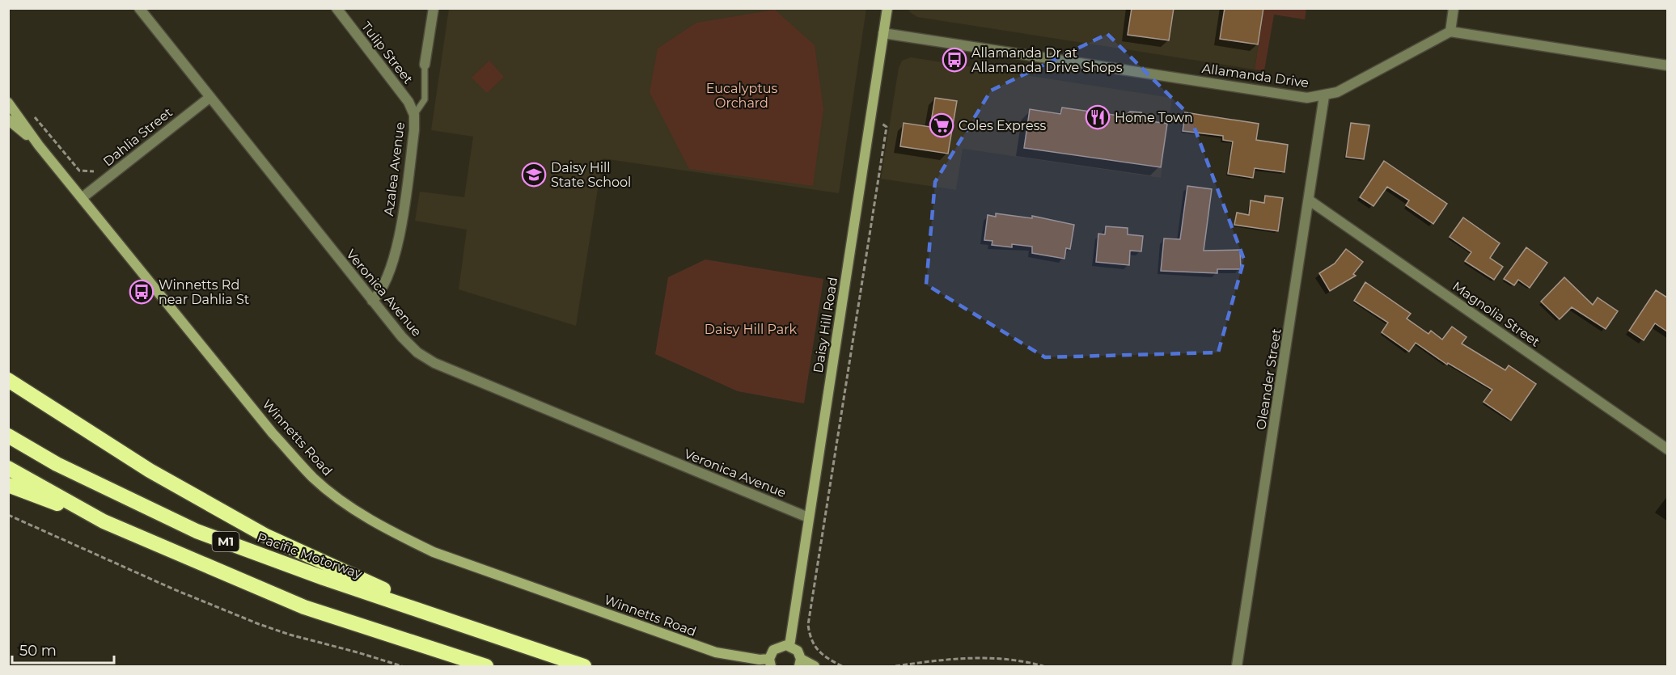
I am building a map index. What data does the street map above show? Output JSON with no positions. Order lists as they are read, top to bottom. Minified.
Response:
{"streets":{"highway":["M1","Pacific Motorway"],"street":["Tulip Street","Allamanda Drive","Dahlia Street","Azalea Avenue","Veronica Avenue","Magnolia Street","Daisy Hill Road","Oleander Street","Winnetts Road"]},"crossings":[["Tulip Street","Azalea Avenue"],["Allamanda Drive","Daisy Hill Road"],["Allamanda Drive","Oleander Street"],["Dahlia Street","Veronica Avenue"],["Dahlia Street","Winnetts Road"],["Azalea Avenue","Veronica Avenue"],["Veronica Avenue","Daisy Hill Road"],["Magnolia Street","Oleander Street"]],"parks":["Eucalyptus Orchard","Daisy Hill Park"],"places":{"bus stop":["Allamanda Dr at Allamanda Drive Shops","Winnetts Rd near Dahlia St"],"restaurant":["Home Town"],"supermarket":["Coles Express"],"school or university":["Daisy Hill State School"]},"scale_bar":"50 m"}
